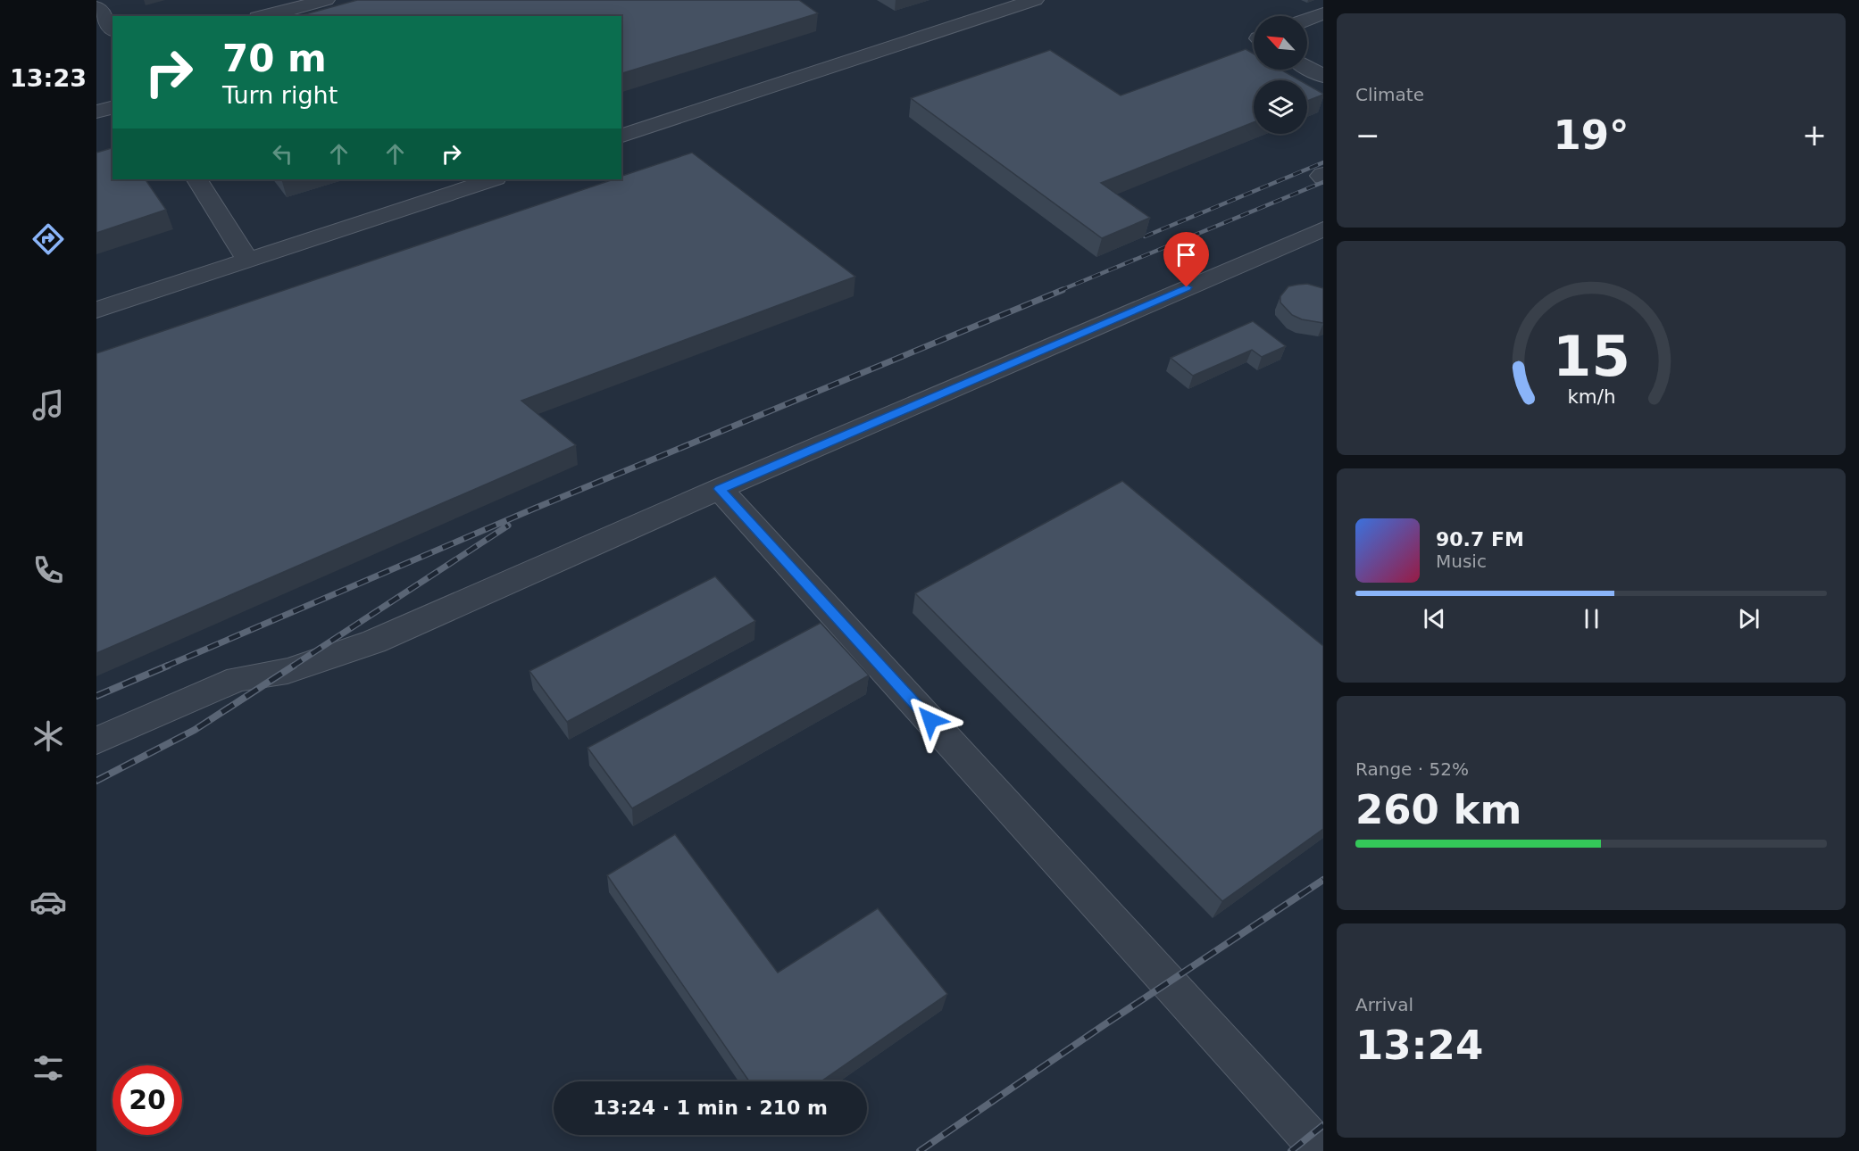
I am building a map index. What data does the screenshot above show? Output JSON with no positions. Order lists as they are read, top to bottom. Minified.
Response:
{"north":"top left","page":{"tabs":"13:23","tile":["Climate",["Range · 52%","260 km"],["Arrival","13:24"]],"turn":["70 m","Turn right"],"heat":["−","19°","+"],"song":["90.7 FM","Music"],"limit":"20","trip":"13:24 · 1 min · 210 m","gauge":["15","km/h"]}}
